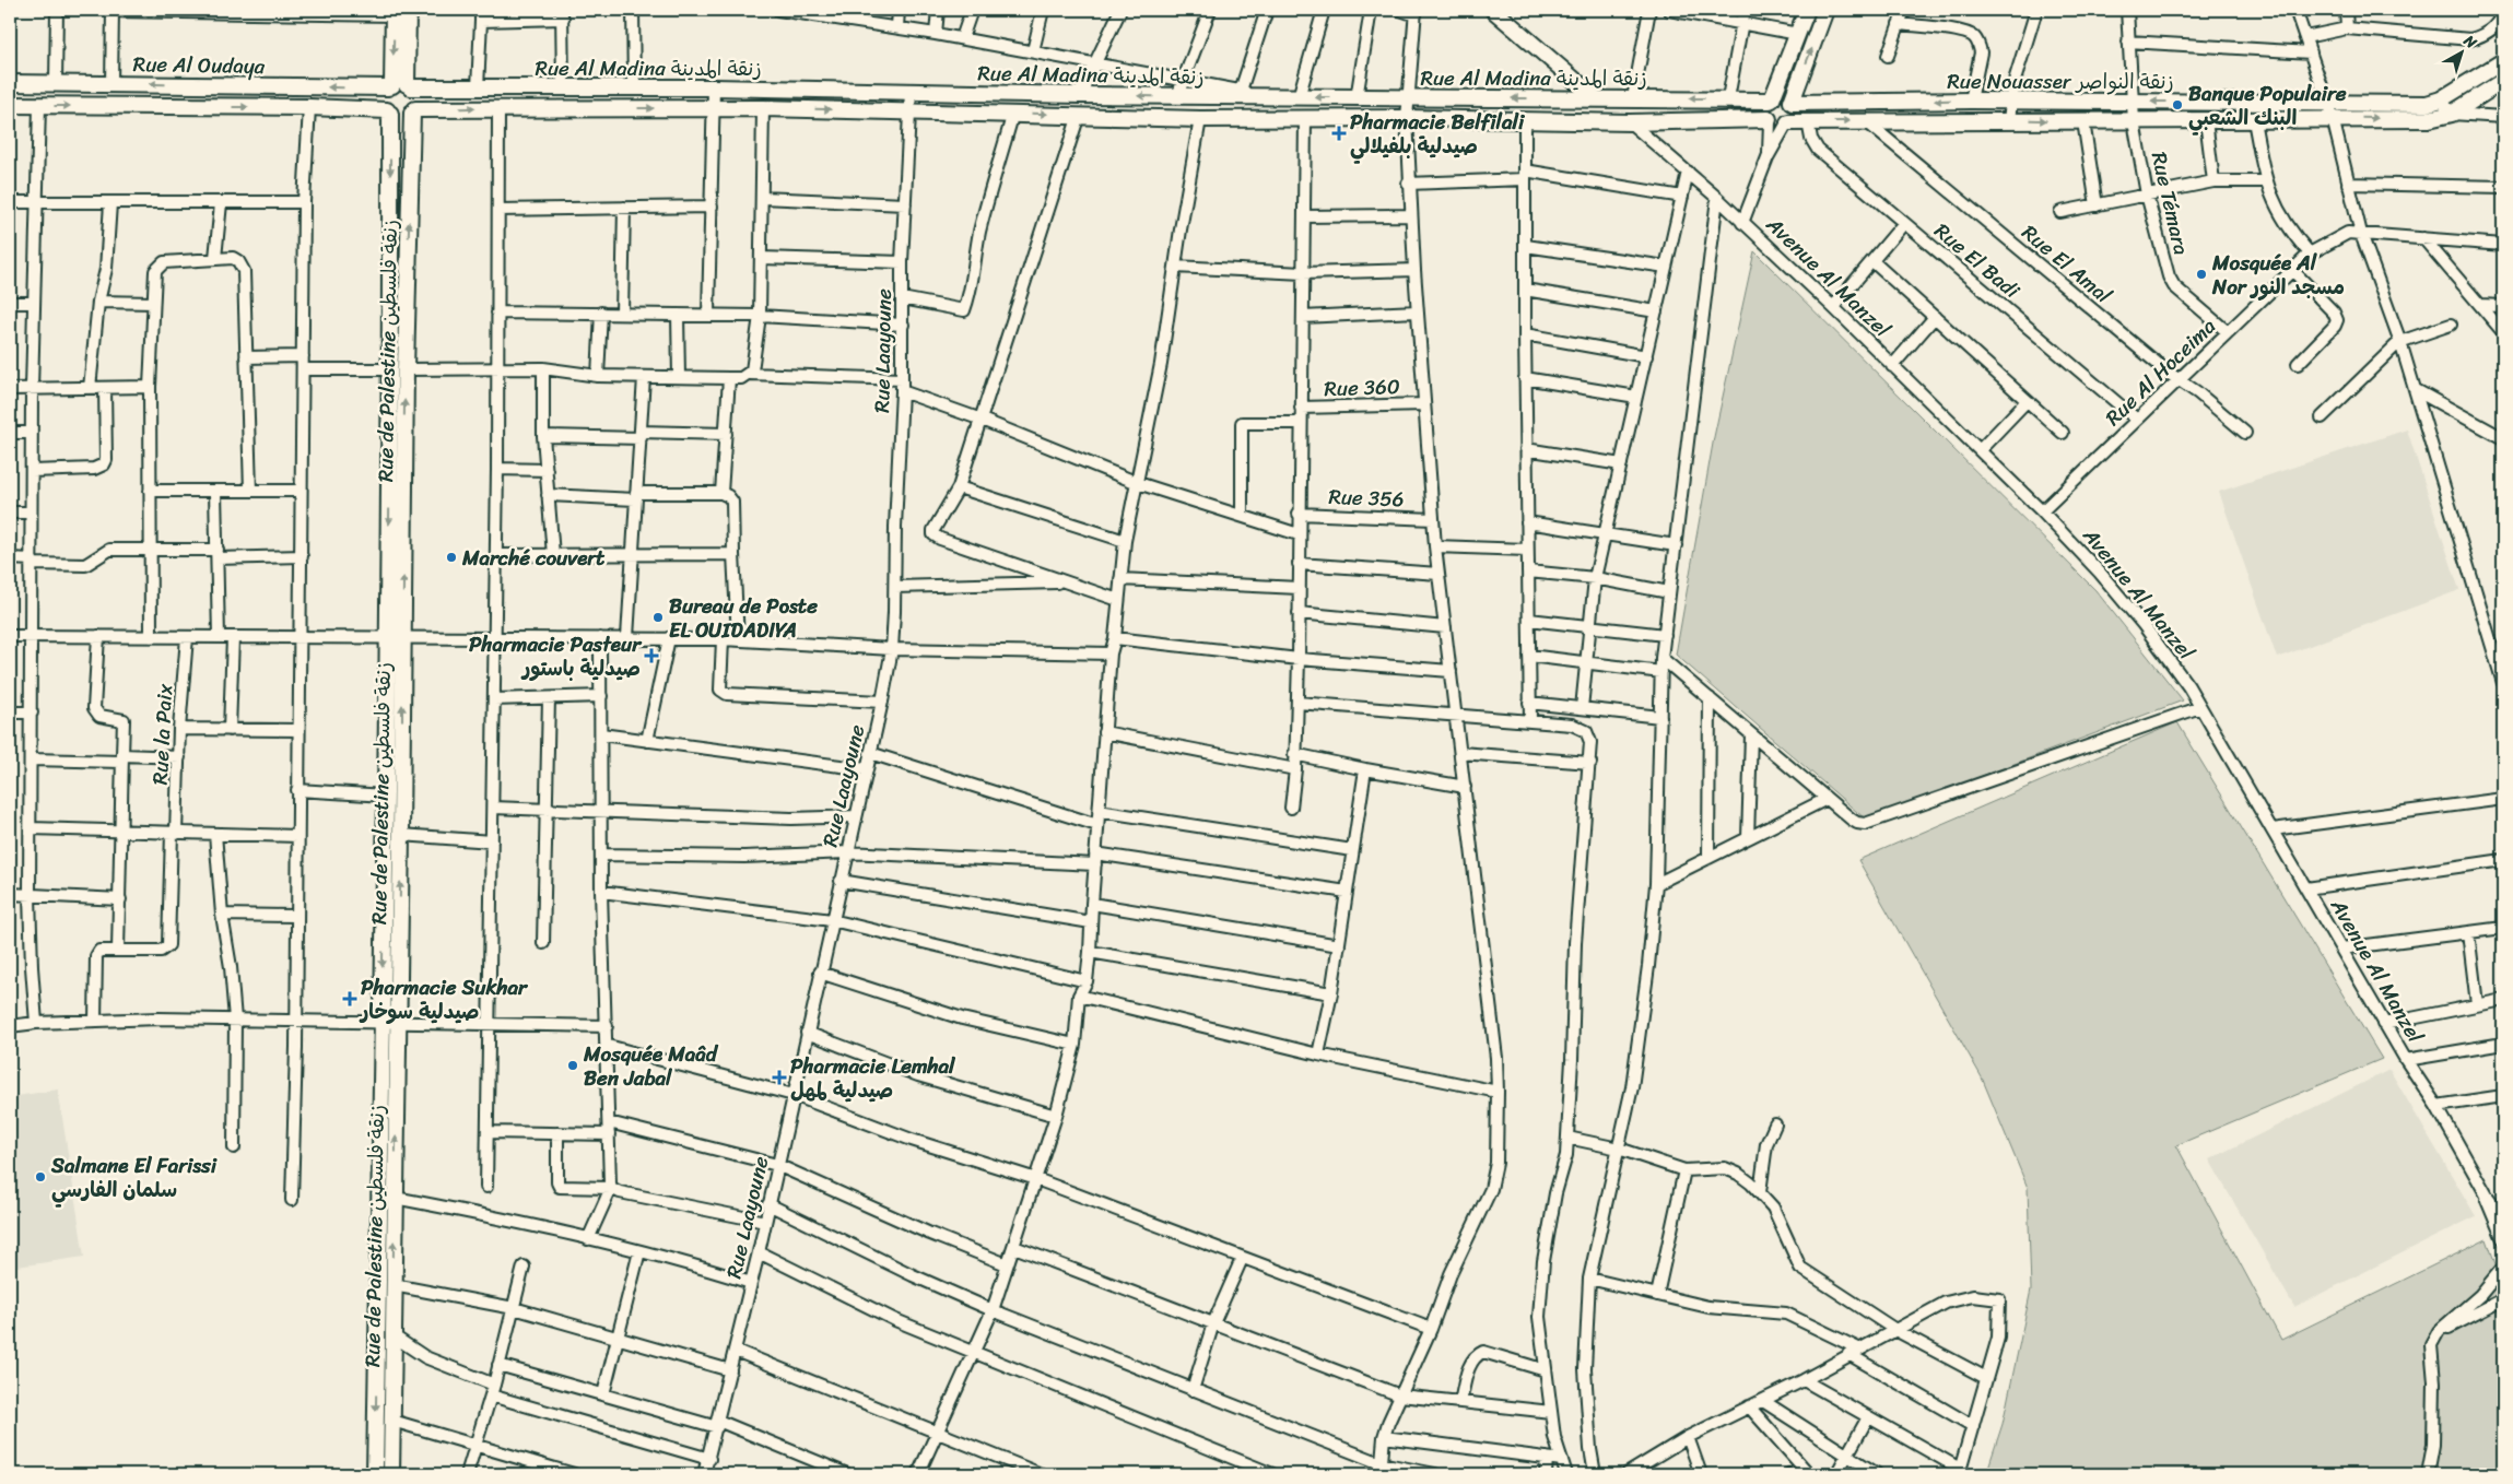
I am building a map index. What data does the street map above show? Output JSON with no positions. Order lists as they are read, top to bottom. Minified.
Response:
{"streets":{"main road":["Rue Al Oudaya","Rue Al Madina زنقة المدينة","Rue Nouasser زنقة النواصر","Rue de Palestine زنقة فلسطين"],"street":["Rue Témara","Rue El Badi","Rue El Amal","Avenue Al Manzel","Rue Laayoune","Rue Al Hoceima","Rue 360","Rue 356","Rue la Paix"]},"crossings":[["Rue Al Oudaya","Rue Al Madina زنقة المدينة"],["Rue Al Oudaya","Rue de Palestine زنقة فلسطين"],["Rue Al Madina زنقة المدينة","Rue Nouasser زنقة النواصر"],["Rue Al Madina زنقة المدينة","Avenue Al Manzel"],["Rue Al Madina زنقة المدينة","Rue de Palestine زنقة فلسطين"],["Rue Al Madina زنقة المدينة","Rue Laayoune"],["Rue Nouasser زنقة النواصر","Rue Témara"],["Rue Nouasser زنقة النواصر","Rue El Badi"],["Rue Nouasser زنقة النواصر","Rue El Amal"],["Rue Témara","Rue Al Hoceima"],["Rue El Badi","Rue Al Hoceima"],["Rue El Amal","Rue Al Hoceima"],["Avenue Al Manzel","Rue Al Hoceima"]],"places":{"other":["Banque Populaire البنك الشعبي","Mosquée Al Nor مسجد النور","Marché couvert","Bureau de Poste EL OUIDADIYA","Mosquée Maâd Ben Jabal","Salmane El Farissi سلمان الفارسي"],"health":["Pharmacie Belfilali صيدلية بلفيلالي","Pharmacie Pasteur صيدلية باستور","Pharmacie Sukhar صيدلية سوخار","Pharmacie Lemhal صيدلية لمهل"]},"north":"top right"}
